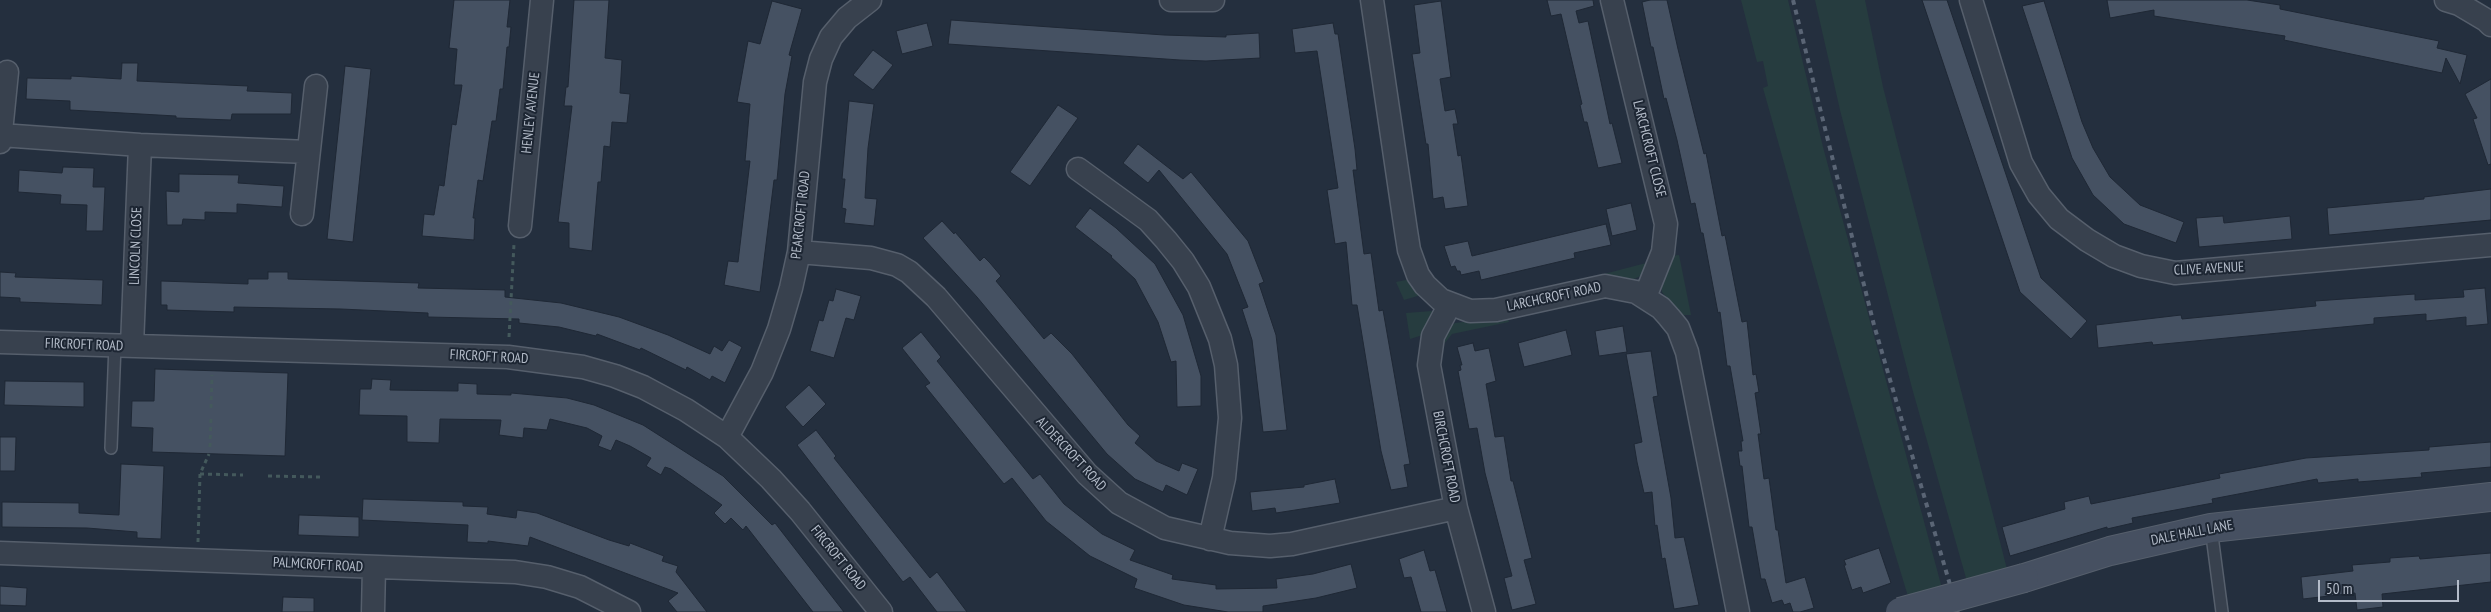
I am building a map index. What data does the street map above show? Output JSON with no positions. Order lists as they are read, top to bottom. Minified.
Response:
{"streets":{"street":["HENLEY AVENUE","LARCHCROFT CLOSE","PEARCROFT ROAD","LINCOLN CLOSE","CLIVE AVENUE","LARCHCROFT ROAD","FIRCROFT ROAD","ALDERCROFT ROAD","BIRCHCROFT ROAD","DALE HALL LANE","PALMCROFT ROAD"]},"crossings":[["LARCHCROFT CLOSE","LARCHCROFT ROAD"],["PEARCROFT ROAD","FIRCROFT ROAD"],["PEARCROFT ROAD","ALDERCROFT ROAD"],["LINCOLN CLOSE","FIRCROFT ROAD"],["LARCHCROFT ROAD","BIRCHCROFT ROAD"],["ALDERCROFT ROAD","BIRCHCROFT ROAD"]],"scale_bar":"50 m"}
